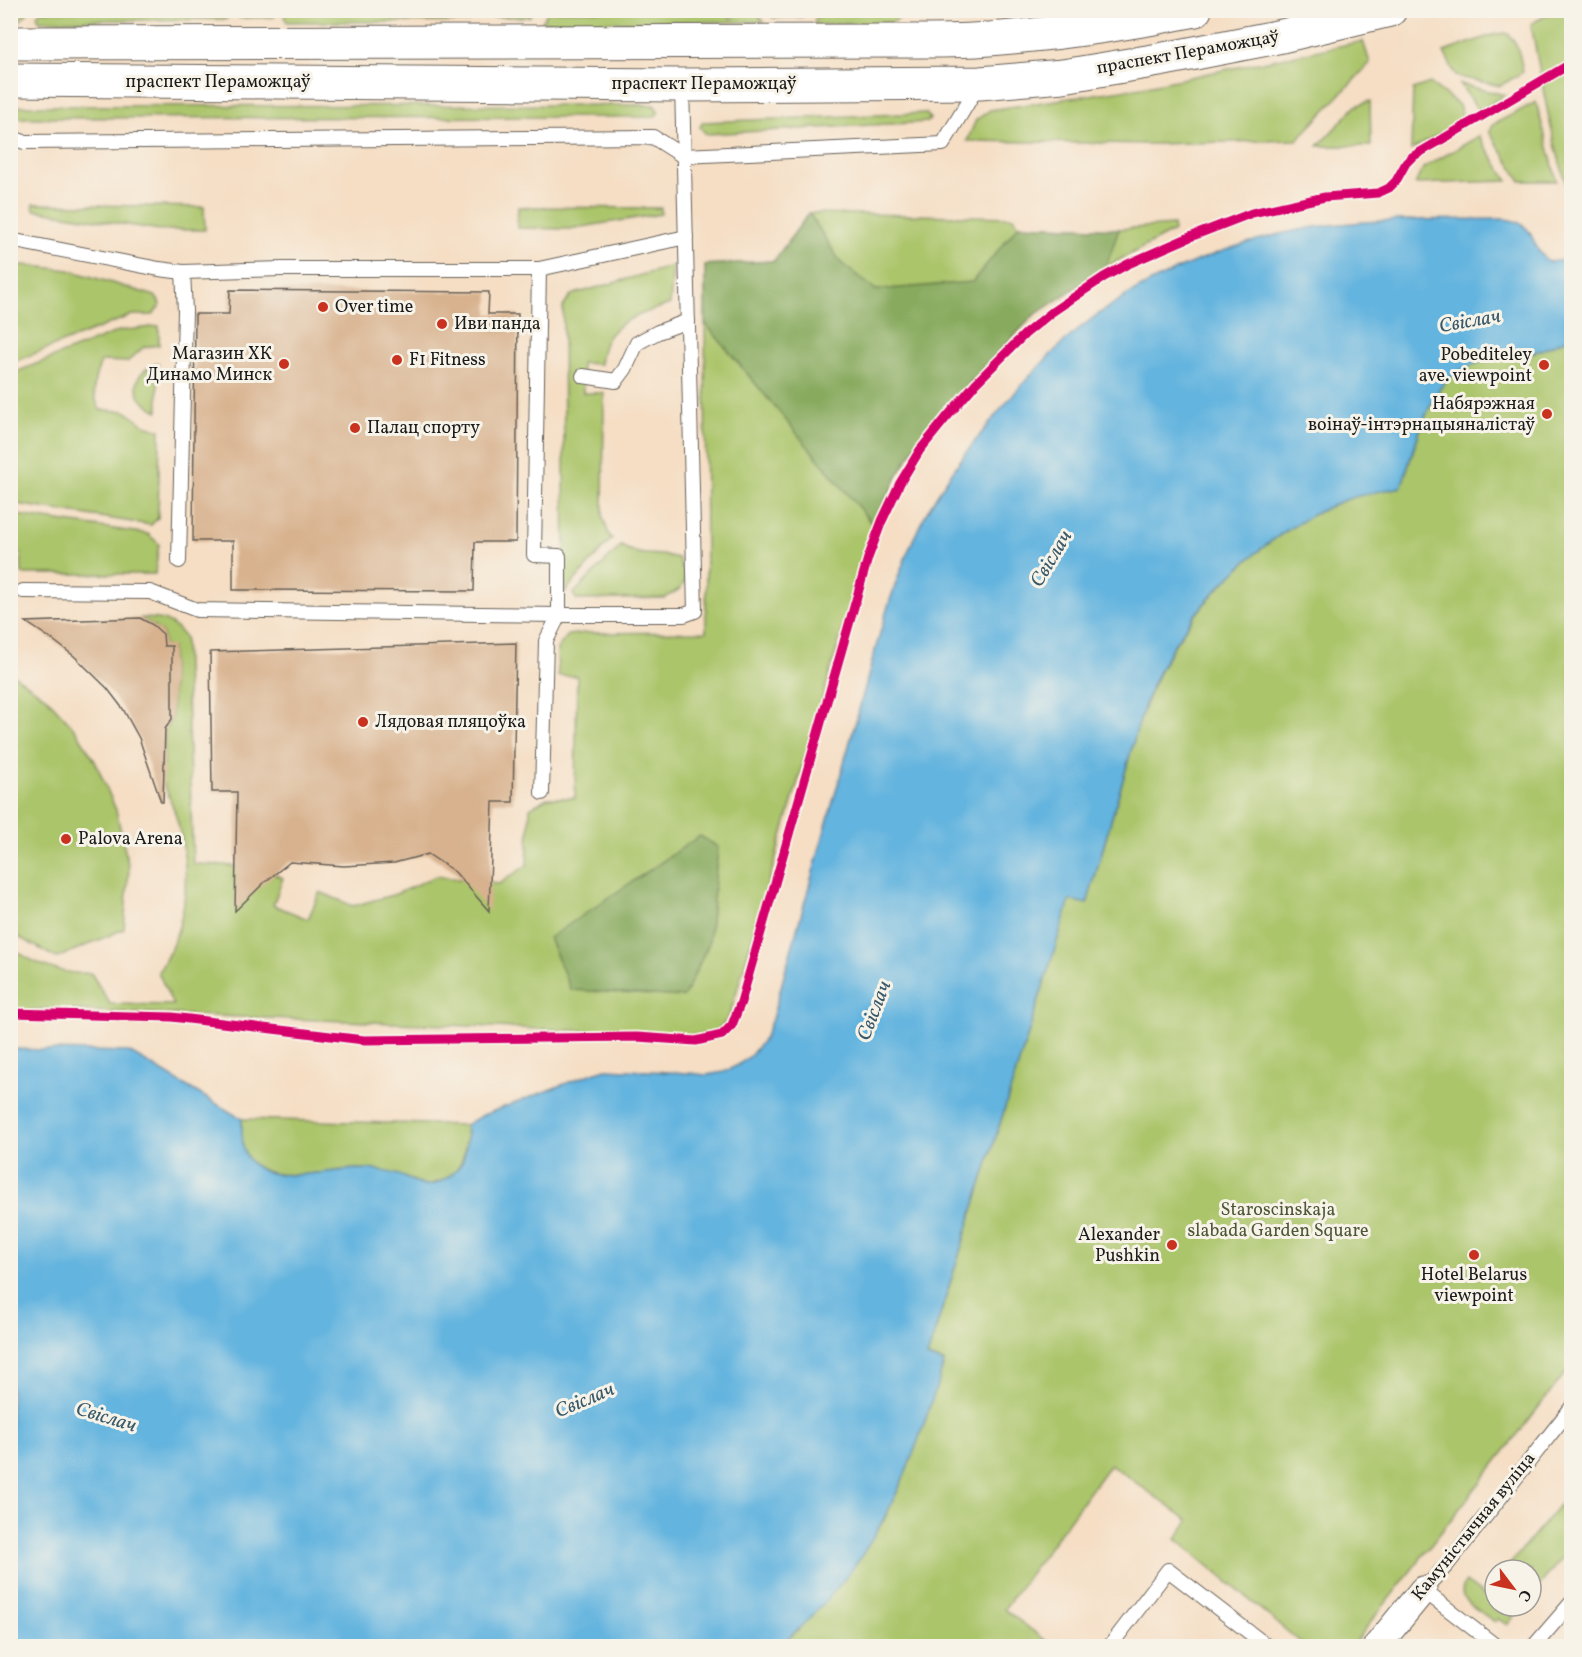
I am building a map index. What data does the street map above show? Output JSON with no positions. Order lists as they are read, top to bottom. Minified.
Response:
{"streets":{"main road":["праспект Пераможцаў"],"street":["Камуністычная вуліца"]},"water":["Свіслач"],"parks":["Staroscinskaja slabada Garden Square"],"places":["Over time","Иви панда","F1 Fitness","Магазин ХК Динамо Минск","Pobediteley ave. viewpoint","Набярэжная воінаў-інтэрнацыяналістаў","Палац спорту","Лядовая пляцоўка","Palova Arena","Alexander Pushkin","Hotel Belarus viewpoint"],"north":"bottom right"}
